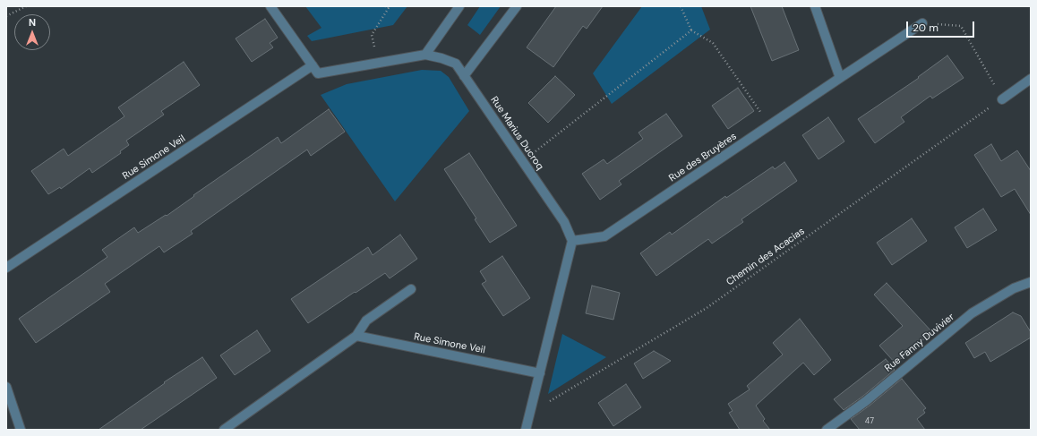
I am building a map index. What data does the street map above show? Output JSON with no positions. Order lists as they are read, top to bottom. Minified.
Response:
{"streets":{"street":["Rue Marius Ducroq","Rue Simone Veil","Rue des Bruyères","Rue Fanny Duvivier"],"path":["Chemin des Acacias"]},"crossings":[["Rue Marius Ducroq","Rue Simone Veil"],["Rue Marius Ducroq","Rue des Bruyères"]],"house_numbers":["47"],"scale_bar":"20 m","north":"top"}
